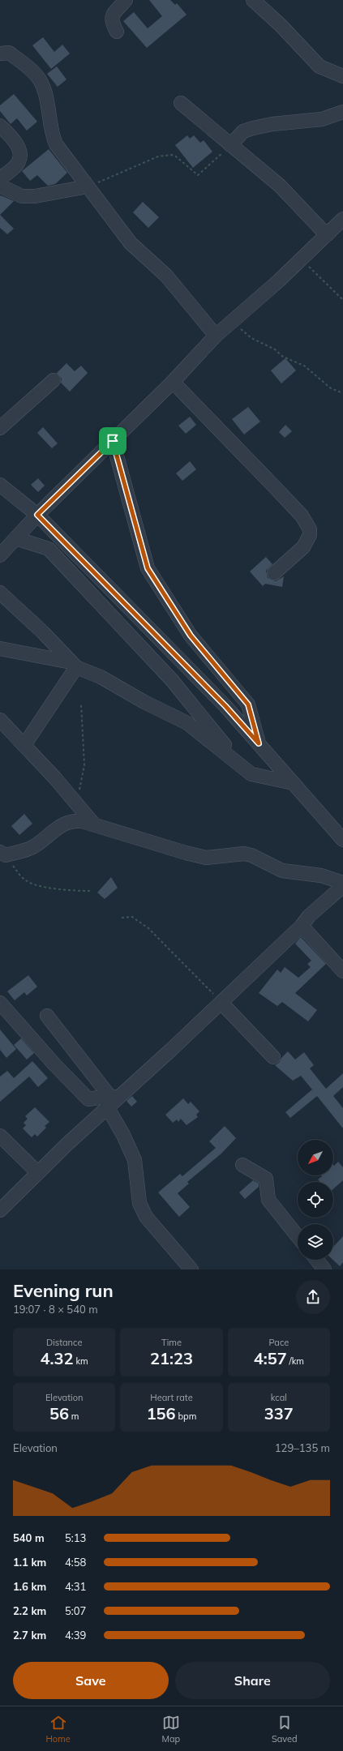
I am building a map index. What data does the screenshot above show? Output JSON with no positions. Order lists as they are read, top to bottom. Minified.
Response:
{"north":"bottom left","page":{"heading":["Evening run","19:07 · 8 × 540 m"],"stats":[["Distance","4.32 km"],["Time","21:23"],["Pace","4:57 /km"],["Elevation","56 m"],["Heart rate","156 bpm"],["kcal","337"]],"chart":["Elevation","129–135 m"],"list":[{"name":"540 m","note":"5:13"},{"name":"1.1 km","note":"4:58"},{"name":"1.6 km","note":"4:31"},{"name":"2.2 km","note":"5:07"},{"name":"2.7 km","note":"4:39"}],"buttons":["Save","Share"],"tabs":["Home","Map","Saved"]}}
